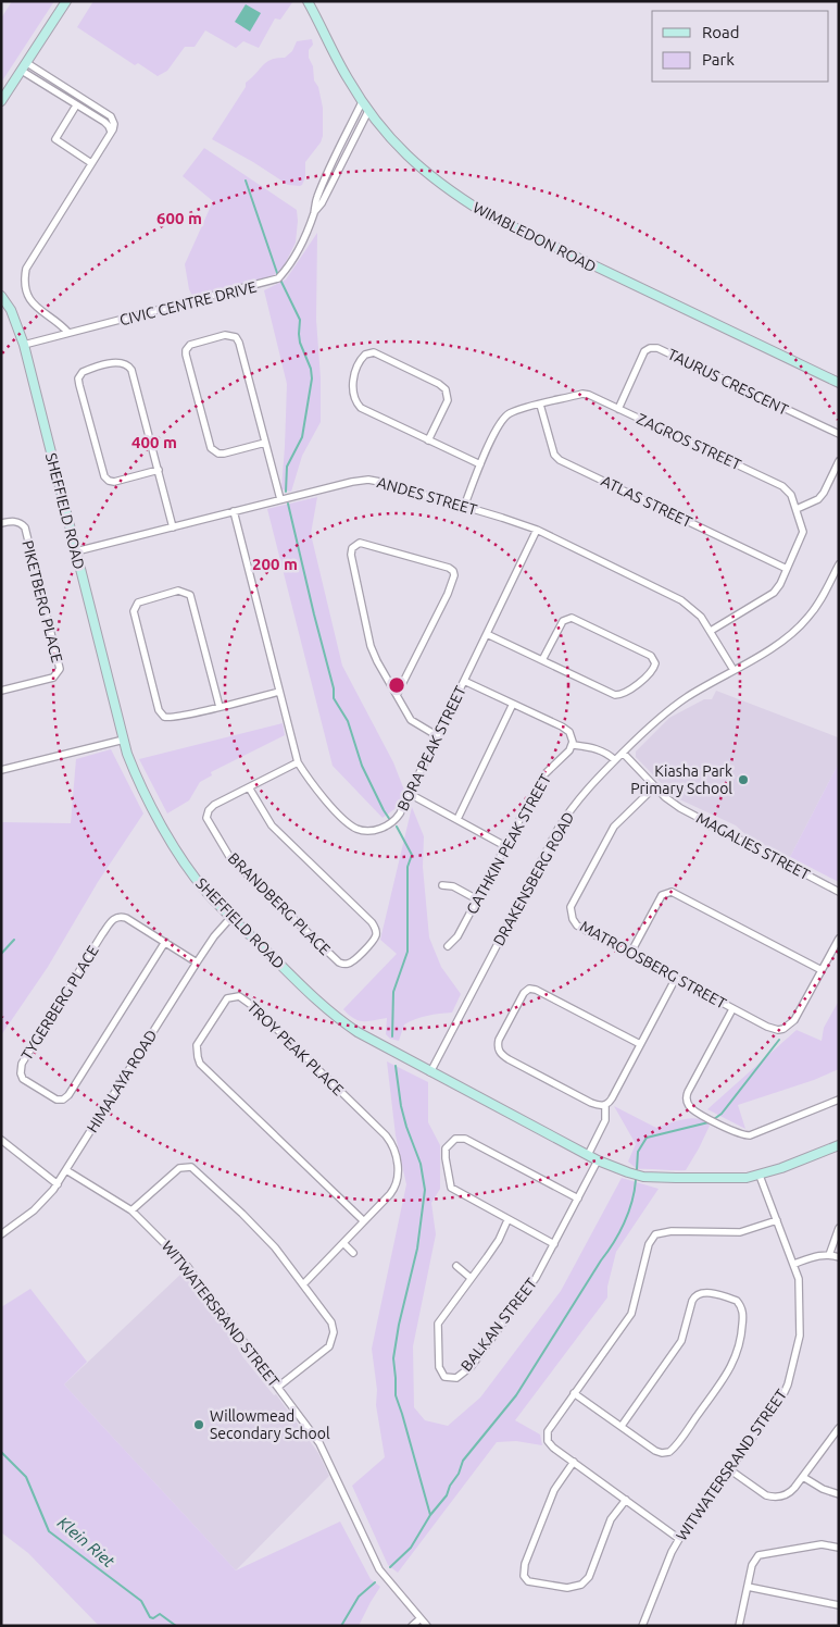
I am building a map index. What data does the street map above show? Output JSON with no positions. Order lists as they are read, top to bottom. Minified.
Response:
{"streets":{"street":["WIMBLEDON ROAD","CIVIC CENTRE DRIVE","TAURUS CRESCENT","ZAGROS STREET","ANDES STREET","ATLAS STREET","SHEFFIELD ROAD","PIKETBERG PLACE","BORA PEAK STREET","CATHKIN PEAK STREET","MAGALIES STREET","DRAKENSBERG ROAD","BRANDBERG PLACE","MATROOSBERG STREET","TYGERBERG PLACE","TROY PEAK PLACE","HIMALAYA ROAD","WITWATERSRAND STREET","BALKAN STREET"]},"crossings":[["WIMBLEDON ROAD","CIVIC CENTRE DRIVE"],["CIVIC CENTRE DRIVE","SHEFFIELD ROAD"],["TAURUS CRESCENT","ZAGROS STREET"],["ZAGROS STREET","ANDES STREET"],["ZAGROS STREET","ATLAS STREET"],["ANDES STREET","SHEFFIELD ROAD"],["ANDES STREET","BORA PEAK STREET"],["ANDES STREET","DRAKENSBERG ROAD"],["SHEFFIELD ROAD","DRAKENSBERG ROAD"],["SHEFFIELD ROAD","HIMALAYA ROAD"],["SHEFFIELD ROAD","WITWATERSRAND STREET"],["SHEFFIELD ROAD","BALKAN STREET"],["BORA PEAK STREET","BRANDBERG PLACE"],["MAGALIES STREET","DRAKENSBERG ROAD"],["MAGALIES STREET","MATROOSBERG STREET"],["TYGERBERG PLACE","HIMALAYA ROAD"],["HIMALAYA ROAD","WITWATERSRAND STREET"]],"water":["Klein Riet"],"places":["Kiasha Park Primary School","Willowmead Secondary School"],"legend":["Road","Park"],"rings":["600 m","400 m","200 m"]}
